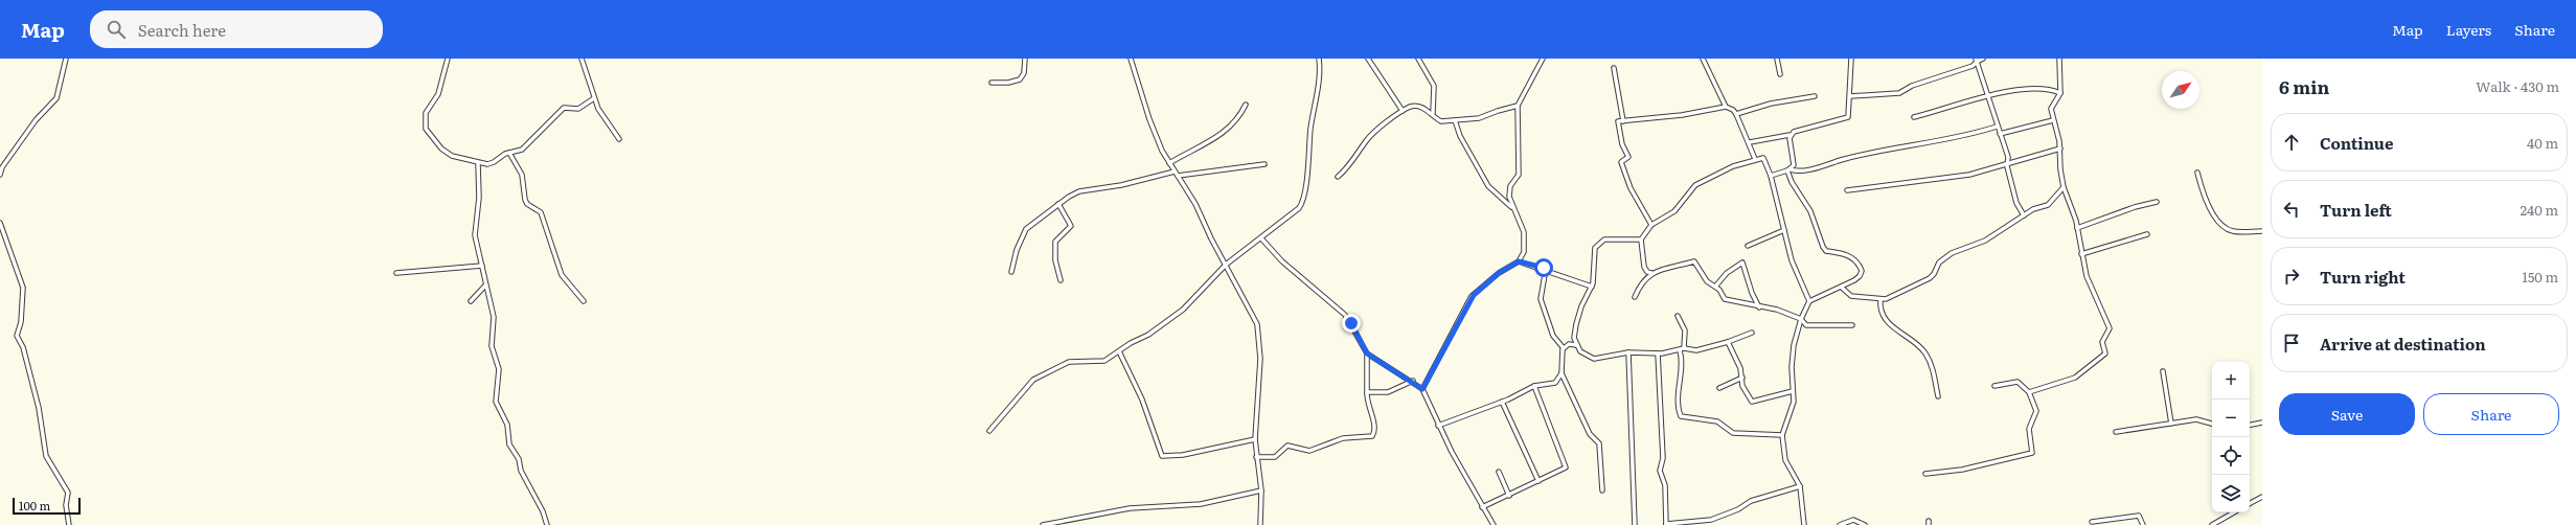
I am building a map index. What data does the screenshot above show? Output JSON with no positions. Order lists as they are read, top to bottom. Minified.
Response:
{"scale_bar":"100 m","north":"top right","page":{"header":"Map","search":"Search here","nav":["Map","Layers","Share"],"heading":["6 min","Walk · 430 m"],"list":[["Continue","40 m"],["Turn left","240 m"],["Turn right","150 m"],"Arrive at destination"],"map_buttons":["+","−"],"buttons":["Save","Share"],"scale":"100 m"}}
